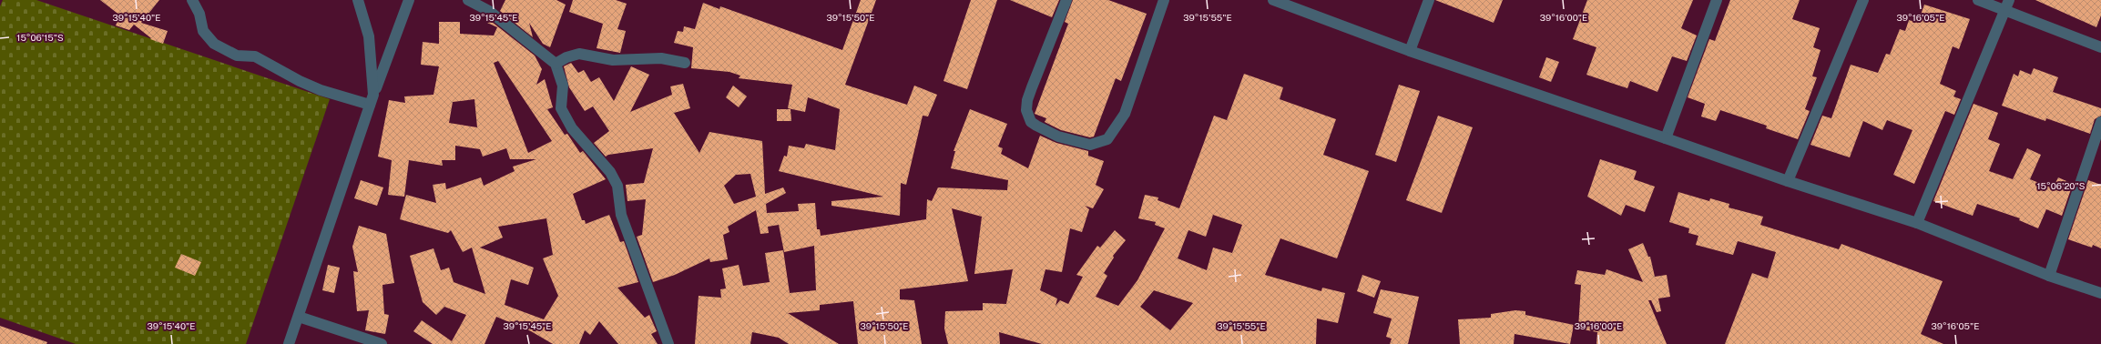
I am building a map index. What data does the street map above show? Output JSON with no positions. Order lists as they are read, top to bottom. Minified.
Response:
{"coordinates":["39°15'40\"E","39°15'45\"E","39°15'50\"E","39°15'55\"E","39°16'00\"E","39°16'05\"E","15°06'15\"S","15°06'20\"S"]}
